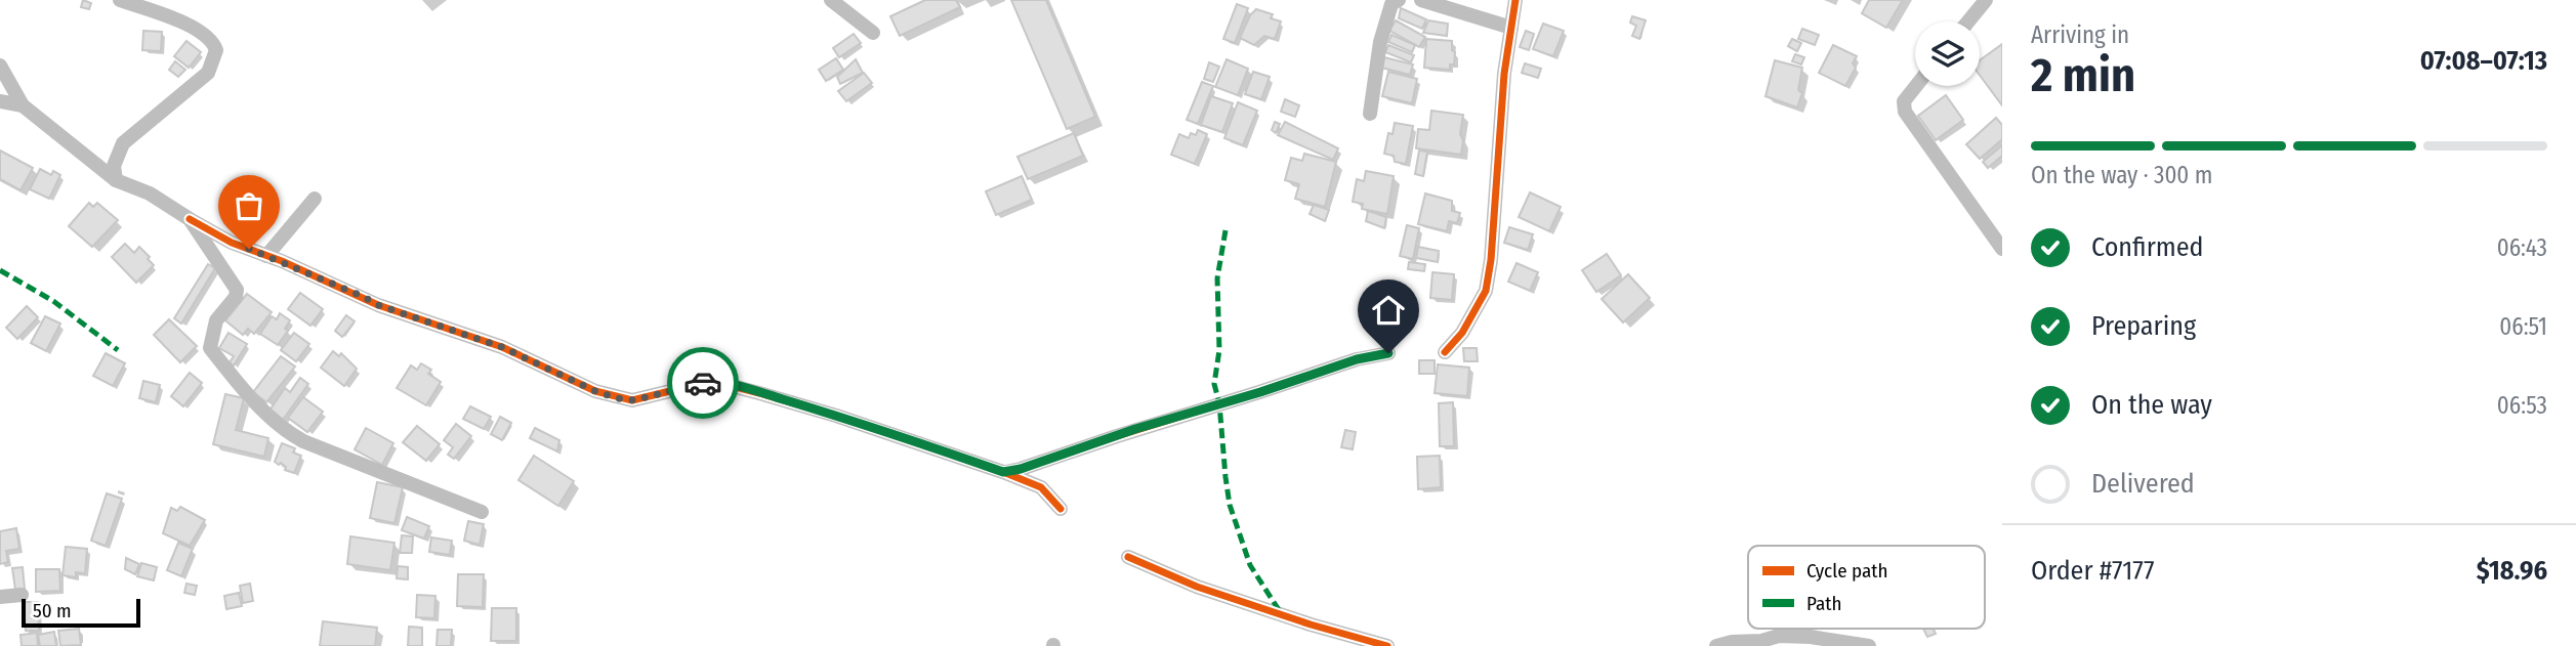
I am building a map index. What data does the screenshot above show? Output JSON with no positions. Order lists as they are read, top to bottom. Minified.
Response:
{"legend":["Cycle path","Path"],"scale_bar":"50 m","page":{"heading":["2 min","Arriving in","07:08–07:13"],"panel":["Order #7177","$18.96"],"bar":"On the way · 300 m","list":[["Confirmed","06:43"],["Preparing","06:51"],["On the way","06:53"],"Delivered"],"scale":"50 m"}}
